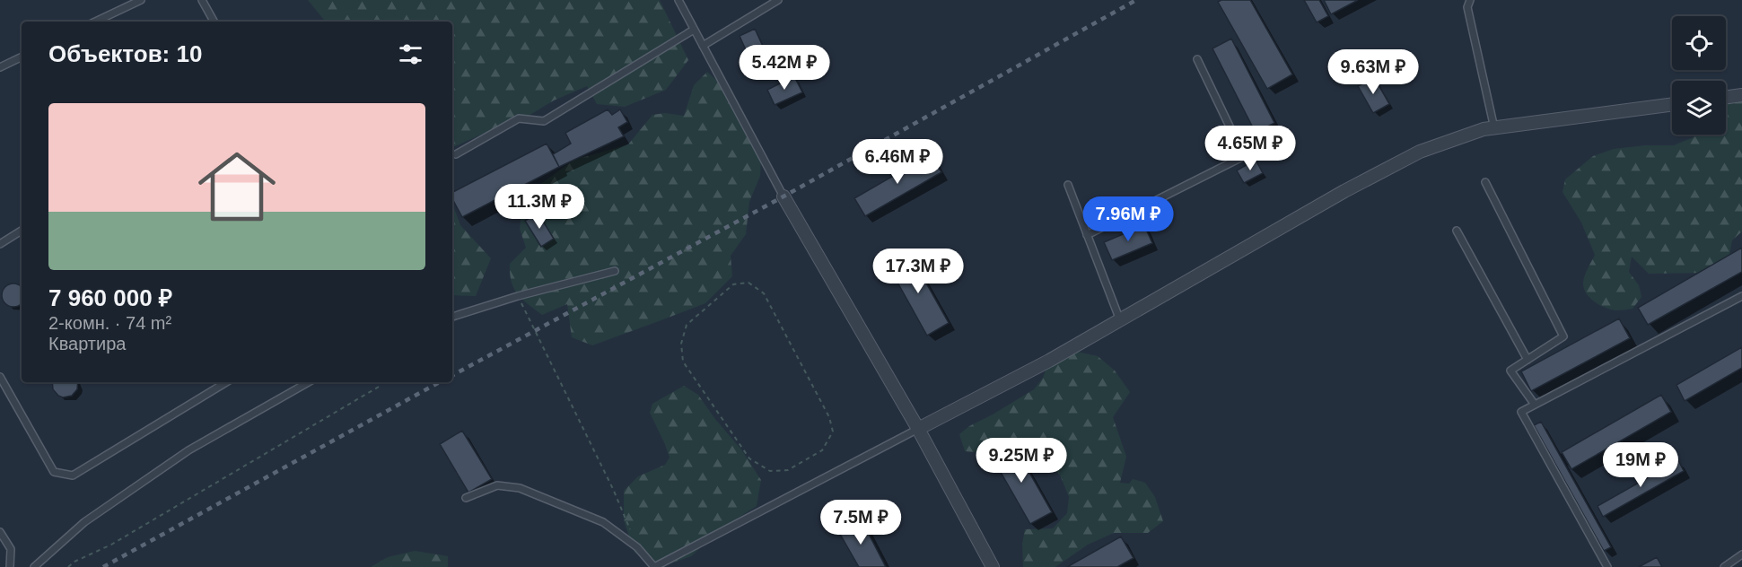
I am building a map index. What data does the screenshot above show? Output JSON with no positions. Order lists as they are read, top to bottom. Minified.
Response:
{"page":{"heading":"Объектов: 10","price":["5.42M ₽","9.63M ₽","4.65M ₽","6.46M ₽","11.3M ₽","7.96M ₽","17.3M ₽","9.25M ₽","19M ₽","7.5M ₽"],"list":[{"name":"7 960 000 ₽","note":"2-комн. · 74 m² · Квартира"}]}}
